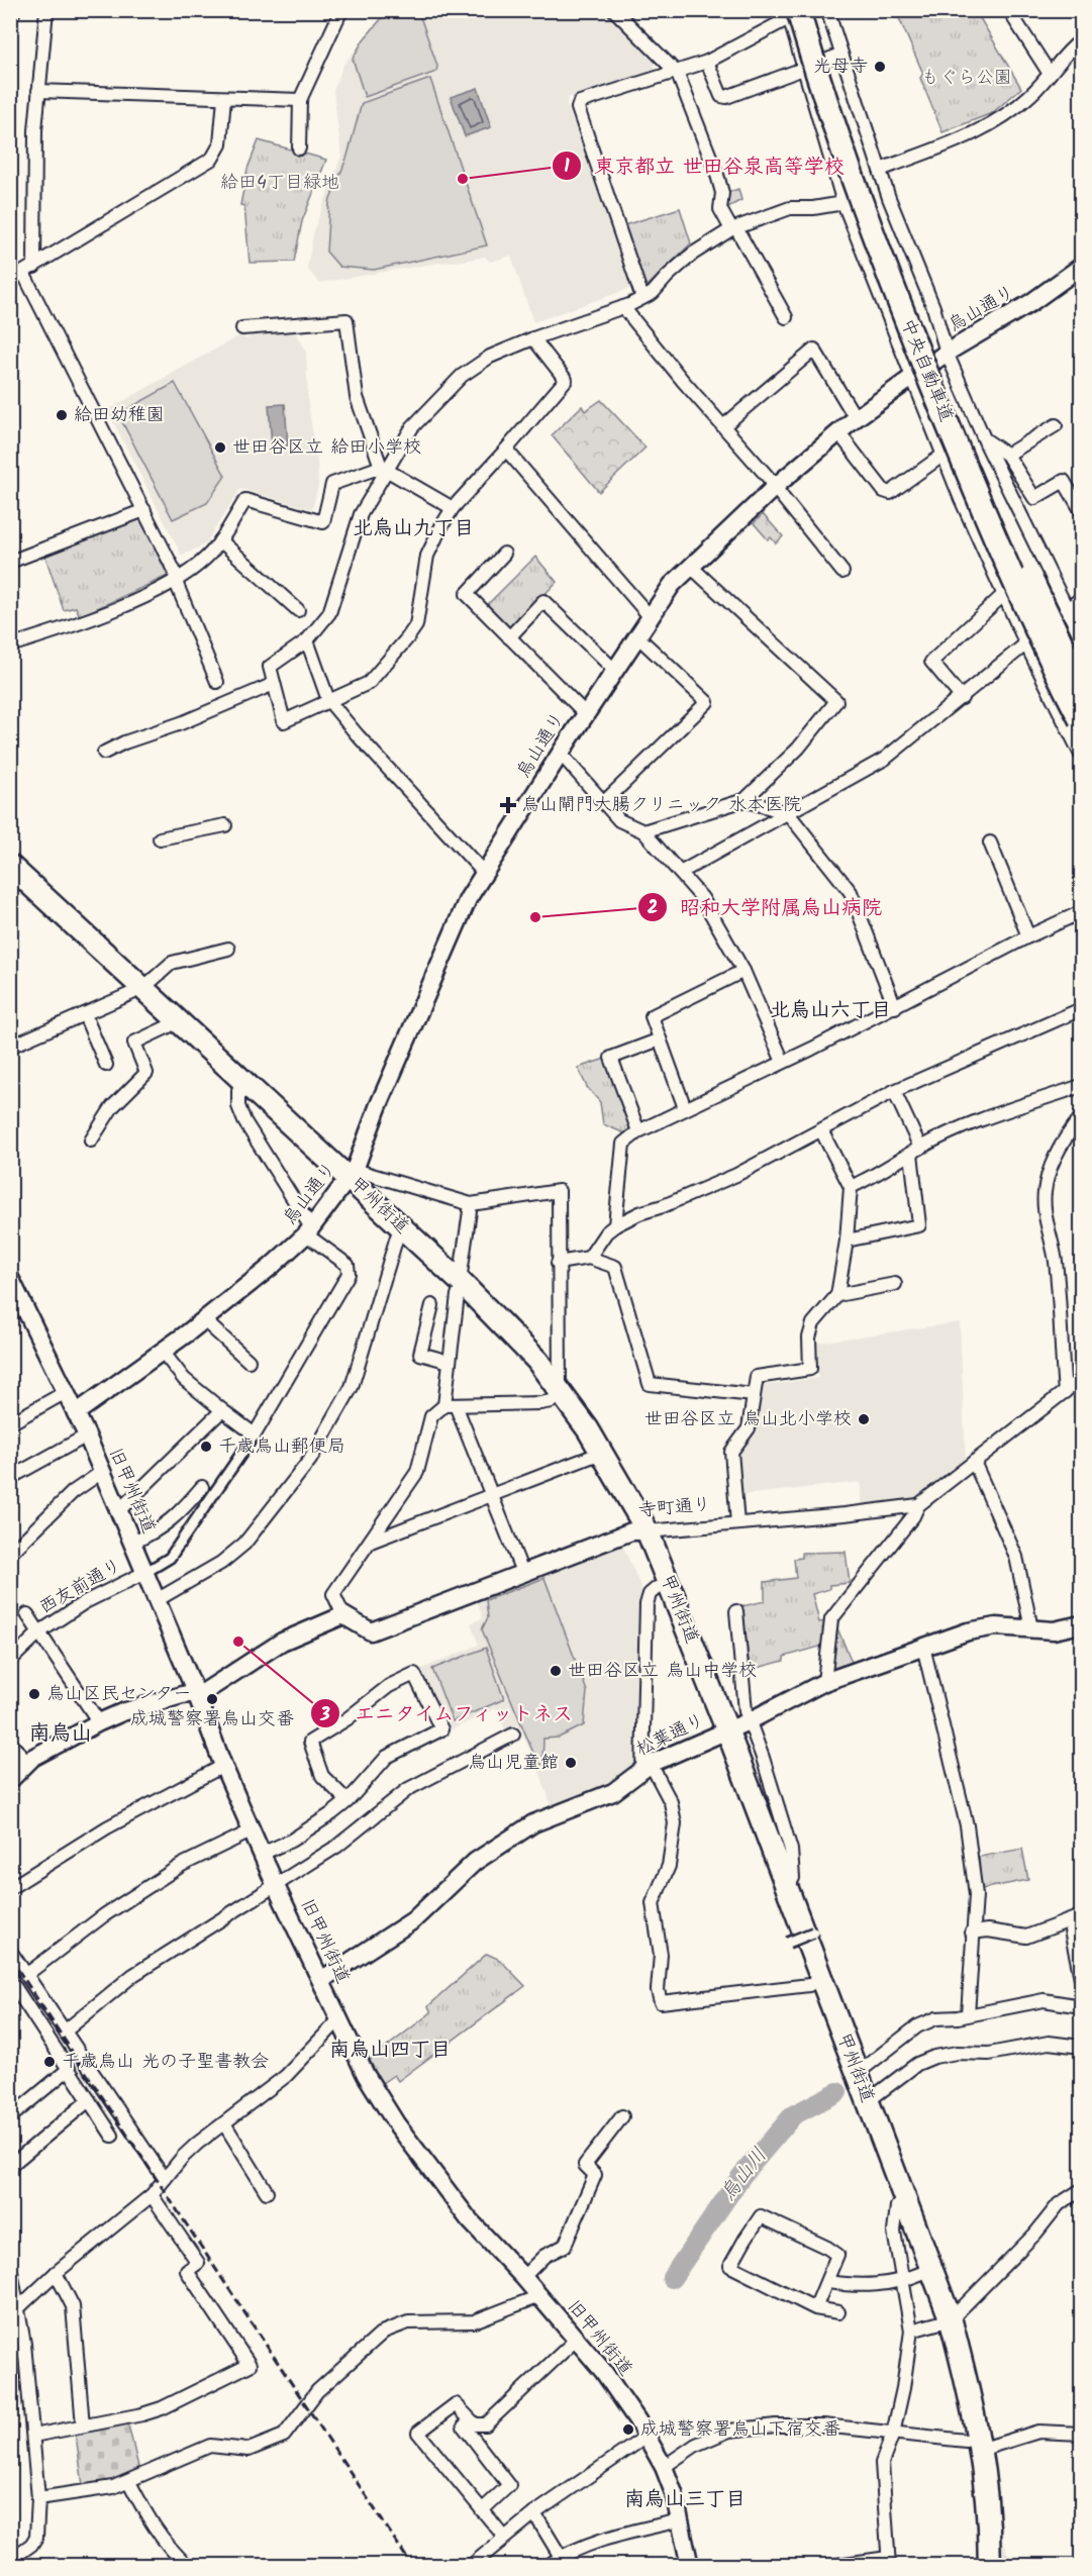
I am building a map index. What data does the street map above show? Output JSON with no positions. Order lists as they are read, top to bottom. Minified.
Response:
{"streets":{"highway":["中央自動車道","甲州街道"],"street":["烏山通り","旧甲州街道","寺町通り","西友前通り","松葉通り"]},"crossings":[["烏山通り","甲州街道"],["烏山通り","旧甲州街道"],["甲州街道","寺町通り"],["甲州街道","松葉通り"],["旧甲州街道","西友前通り"],["旧甲州街道","松葉通り"]],"districts":["北烏山九丁目","北烏山六丁目","南烏山","南烏山四丁目","南烏山三丁目"],"water":["烏山川"],"parks":["もぐら公園","給田4丁目緑地"],"places":{"other":["光母寺","東京都立 世田谷泉高等学校","給田幼稚園","世田谷区立 給田小学校","昭和大学附属烏山病院","世田谷区立 烏山北小学校","千歳烏山郵便局","エニタイムフィットネス","世田谷区立 烏山中学校","烏山区民センター","成城警察署烏山交番","烏山児童館","千歳烏山 光の子聖書教会","成城警察署烏山下宿交番"],"health":["烏山閘門大腸クリニック 水本医院"]}}
